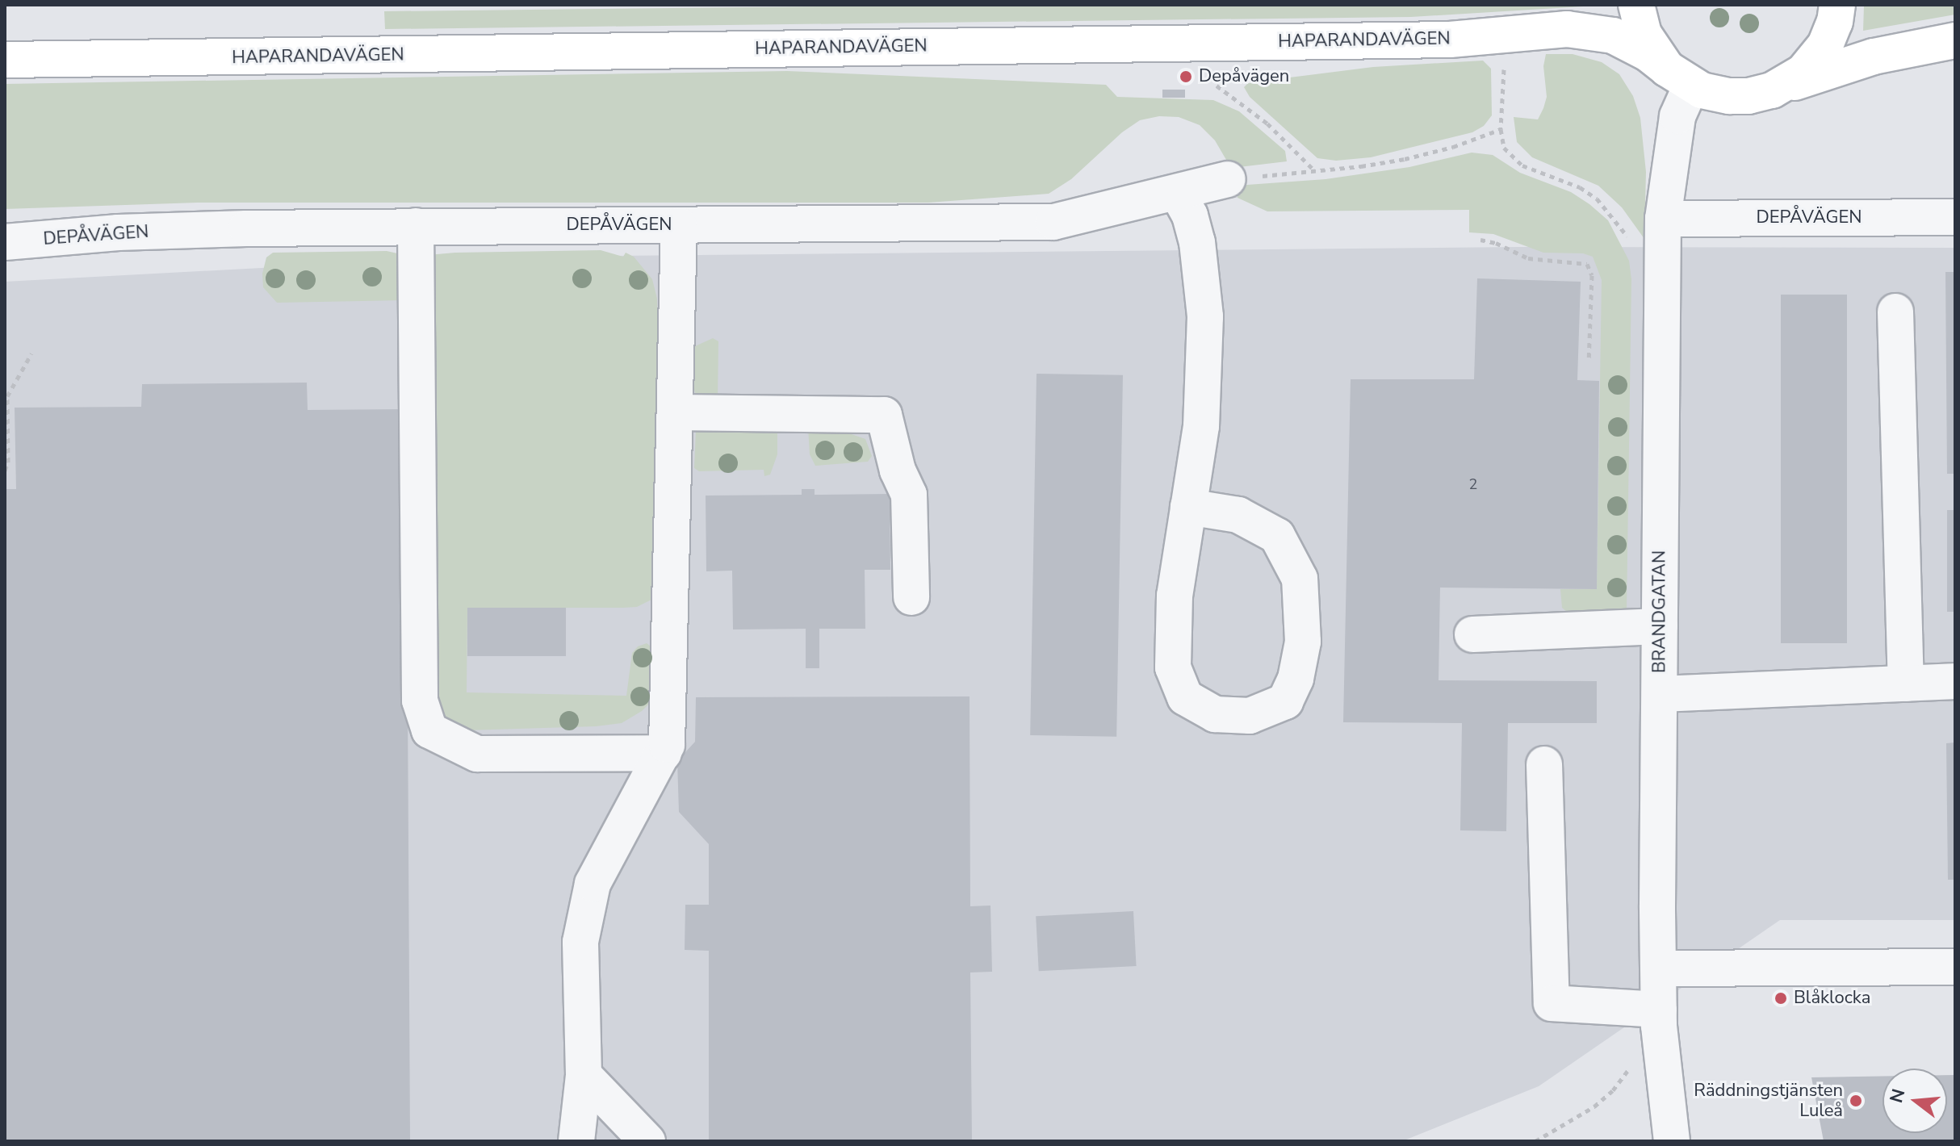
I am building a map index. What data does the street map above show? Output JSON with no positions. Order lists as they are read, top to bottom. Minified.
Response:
{"streets":{"main road":["HAPARANDAVÄGEN"],"street":["DEPÅVÄGEN","BRANDGATAN"]},"crossings":[["HAPARANDAVÄGEN","BRANDGATAN"],["DEPÅVÄGEN","BRANDGATAN"]],"places":["Depåvägen","Blåklocka","Räddningstjänsten Luleå"],"house_numbers":["2"],"north":"left"}
